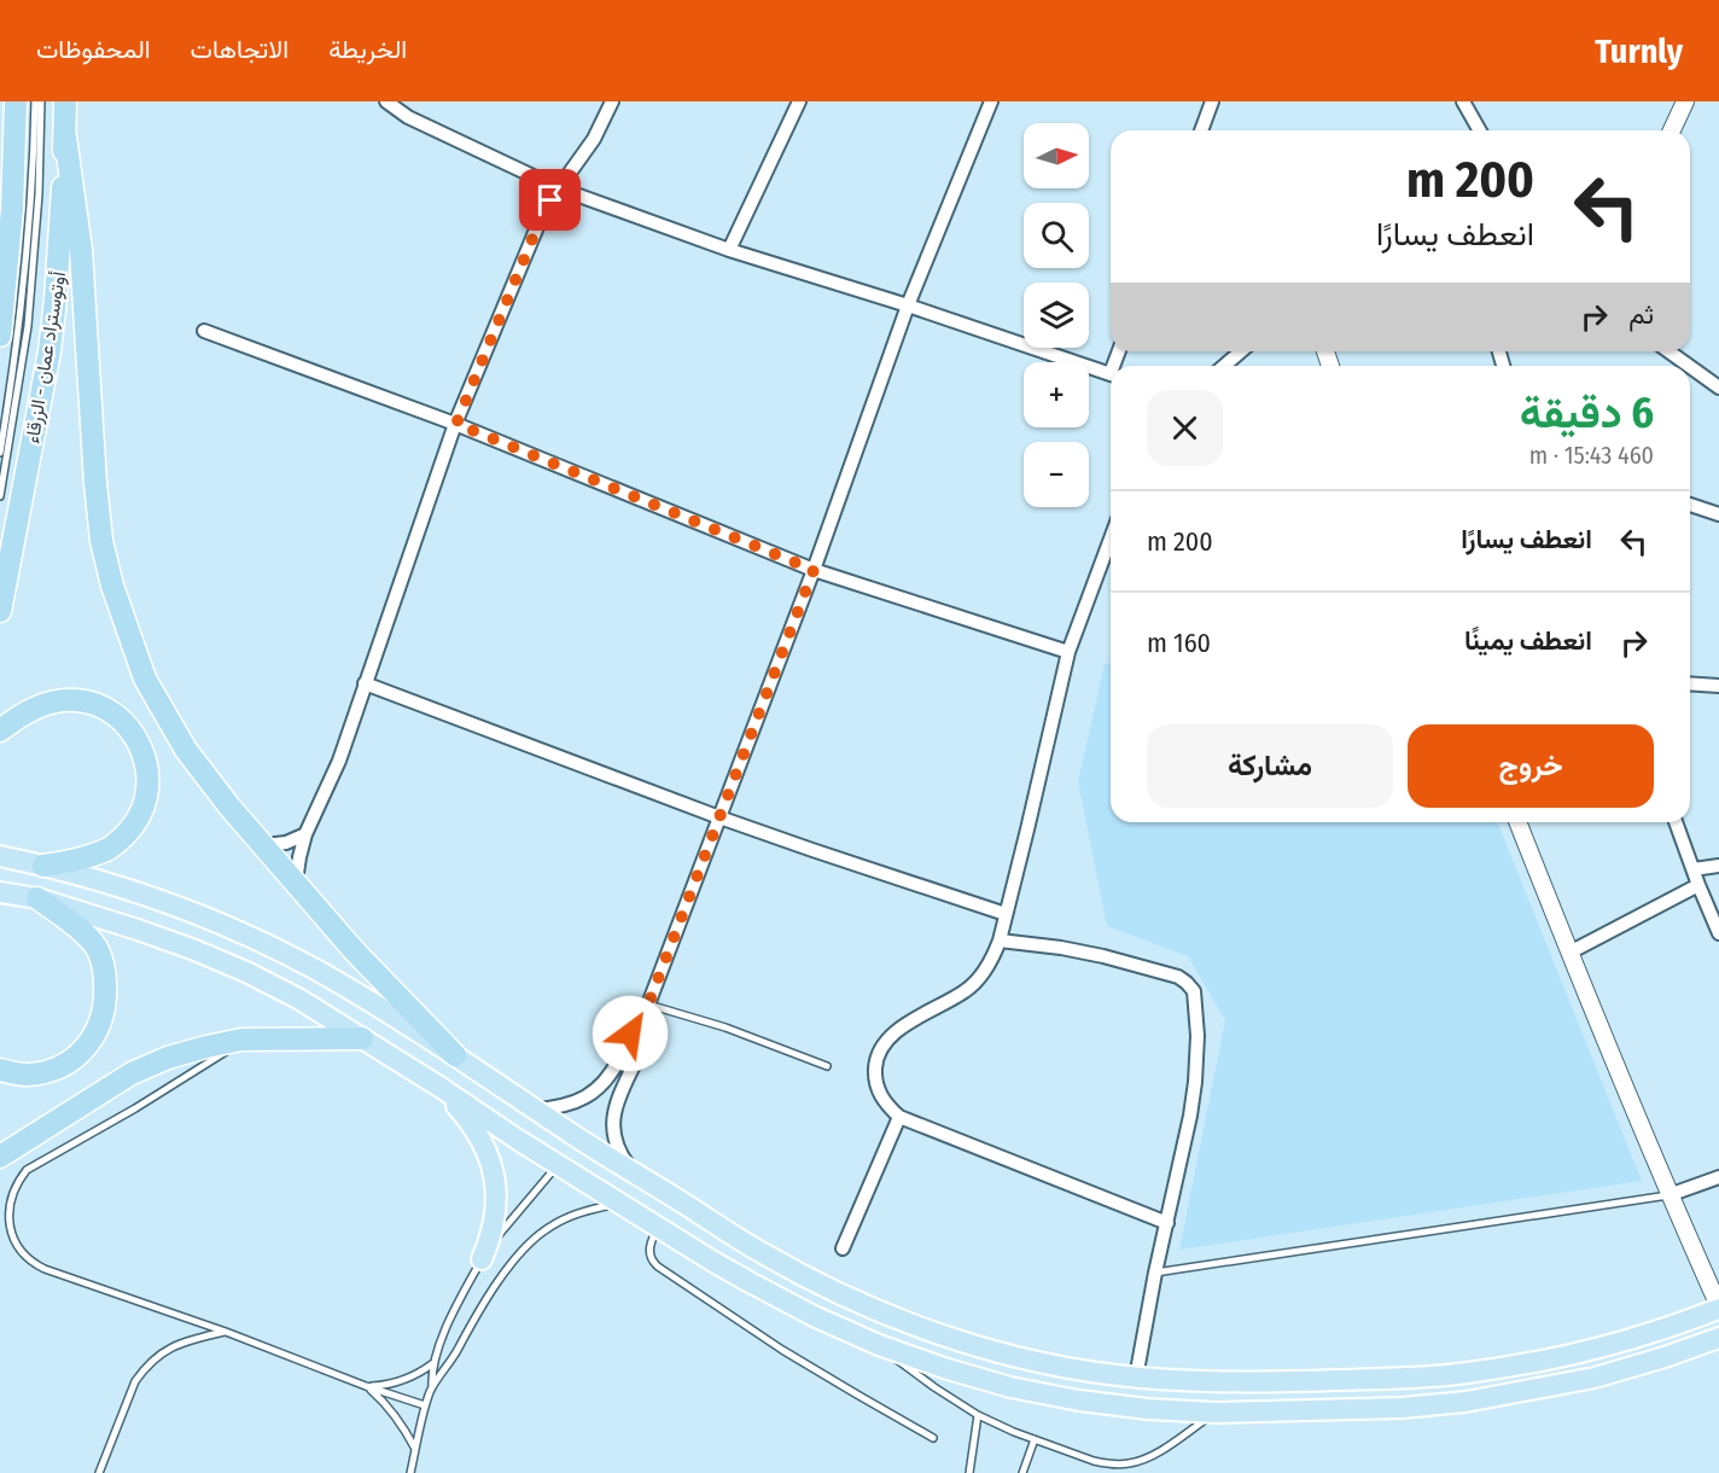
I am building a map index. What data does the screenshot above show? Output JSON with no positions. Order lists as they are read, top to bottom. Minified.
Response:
{"streets":{"highway":["أوتوستراد عمان - الزرقاء"]},"north":"right","page":{"header":"Turnly","nav":["الخريطة","الاتجاهات","المحفوظات"],"map_buttons":["+","−"],"turn":["200 m","انعطف يسارًا"],"then":"ثم","heading":["6 دقيقة","460 m · 15:43"],"list":[{"name":"انعطف يسارًا","value":"200 m"},{"name":"انعطف يمينًا","value":"160 m"}],"buttons":["خروج","مشاركة"]}}
